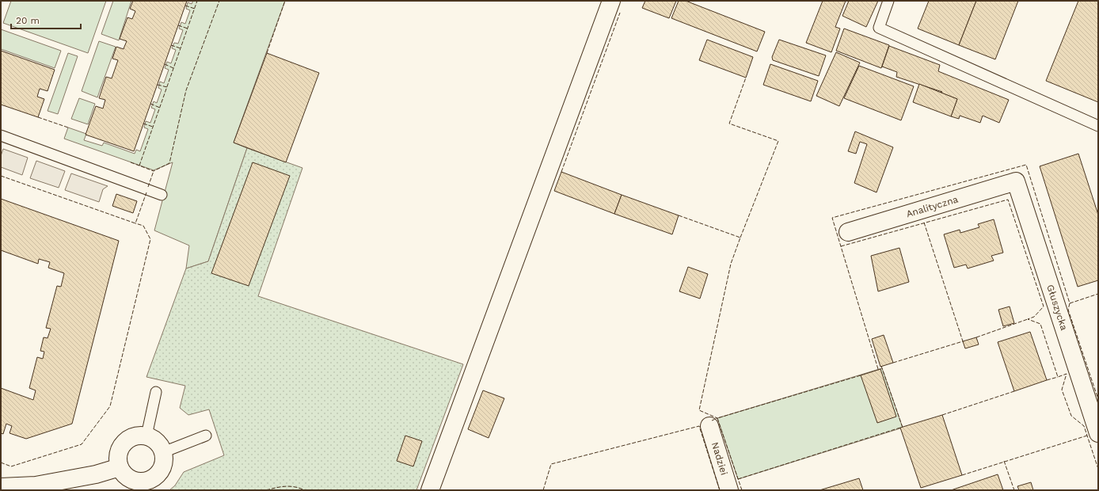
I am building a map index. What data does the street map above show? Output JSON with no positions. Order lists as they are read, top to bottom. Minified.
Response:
{"streets":{"street":["Analityczna","Głuszycka","Nadziei"]},"crossings":[["Analityczna","Głuszycka"]],"scale_bar":"20 m"}
